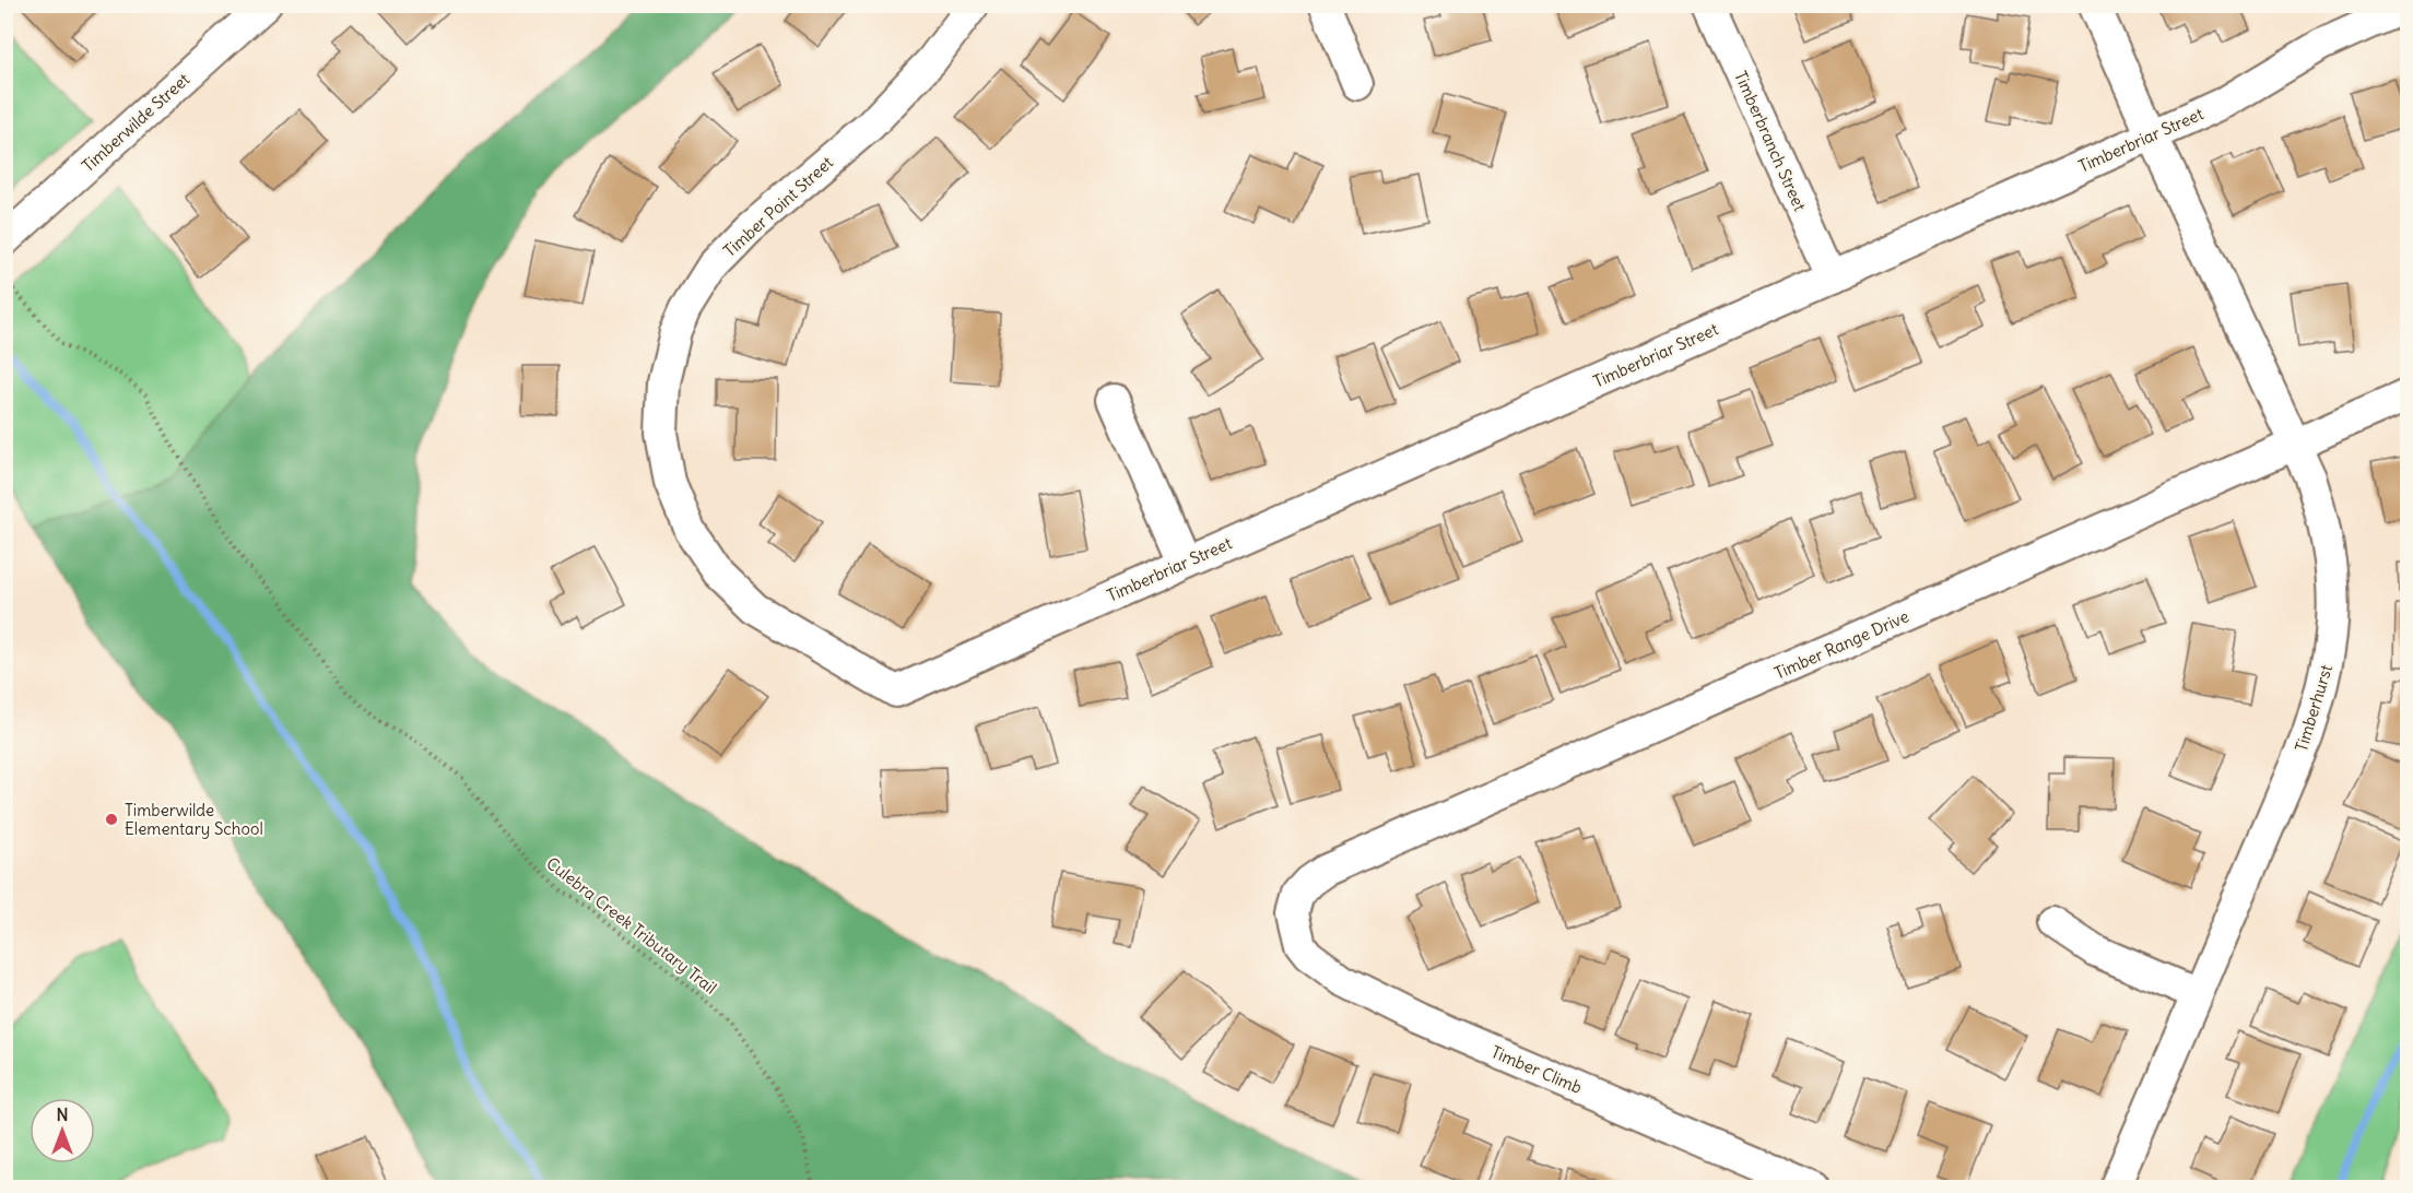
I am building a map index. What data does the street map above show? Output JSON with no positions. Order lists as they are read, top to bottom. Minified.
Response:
{"streets":{"street":["Timberwilde Street","Timberbriar Street","Timberbranch Street","Timber Point Street","Timber Range Drive","Timberhurst","Timber Climb"],"path":["Culebra Creek Tributary Trail"]},"crossings":[["Timberbriar Street","Timberbranch Street"],["Timberbriar Street","Timber Point Street"],["Timberbriar Street","Timberhurst"],["Timber Range Drive","Timberhurst"],["Timber Range Drive","Timber Climb"]],"places":["Timberwilde Elementary School"],"north":"top"}
